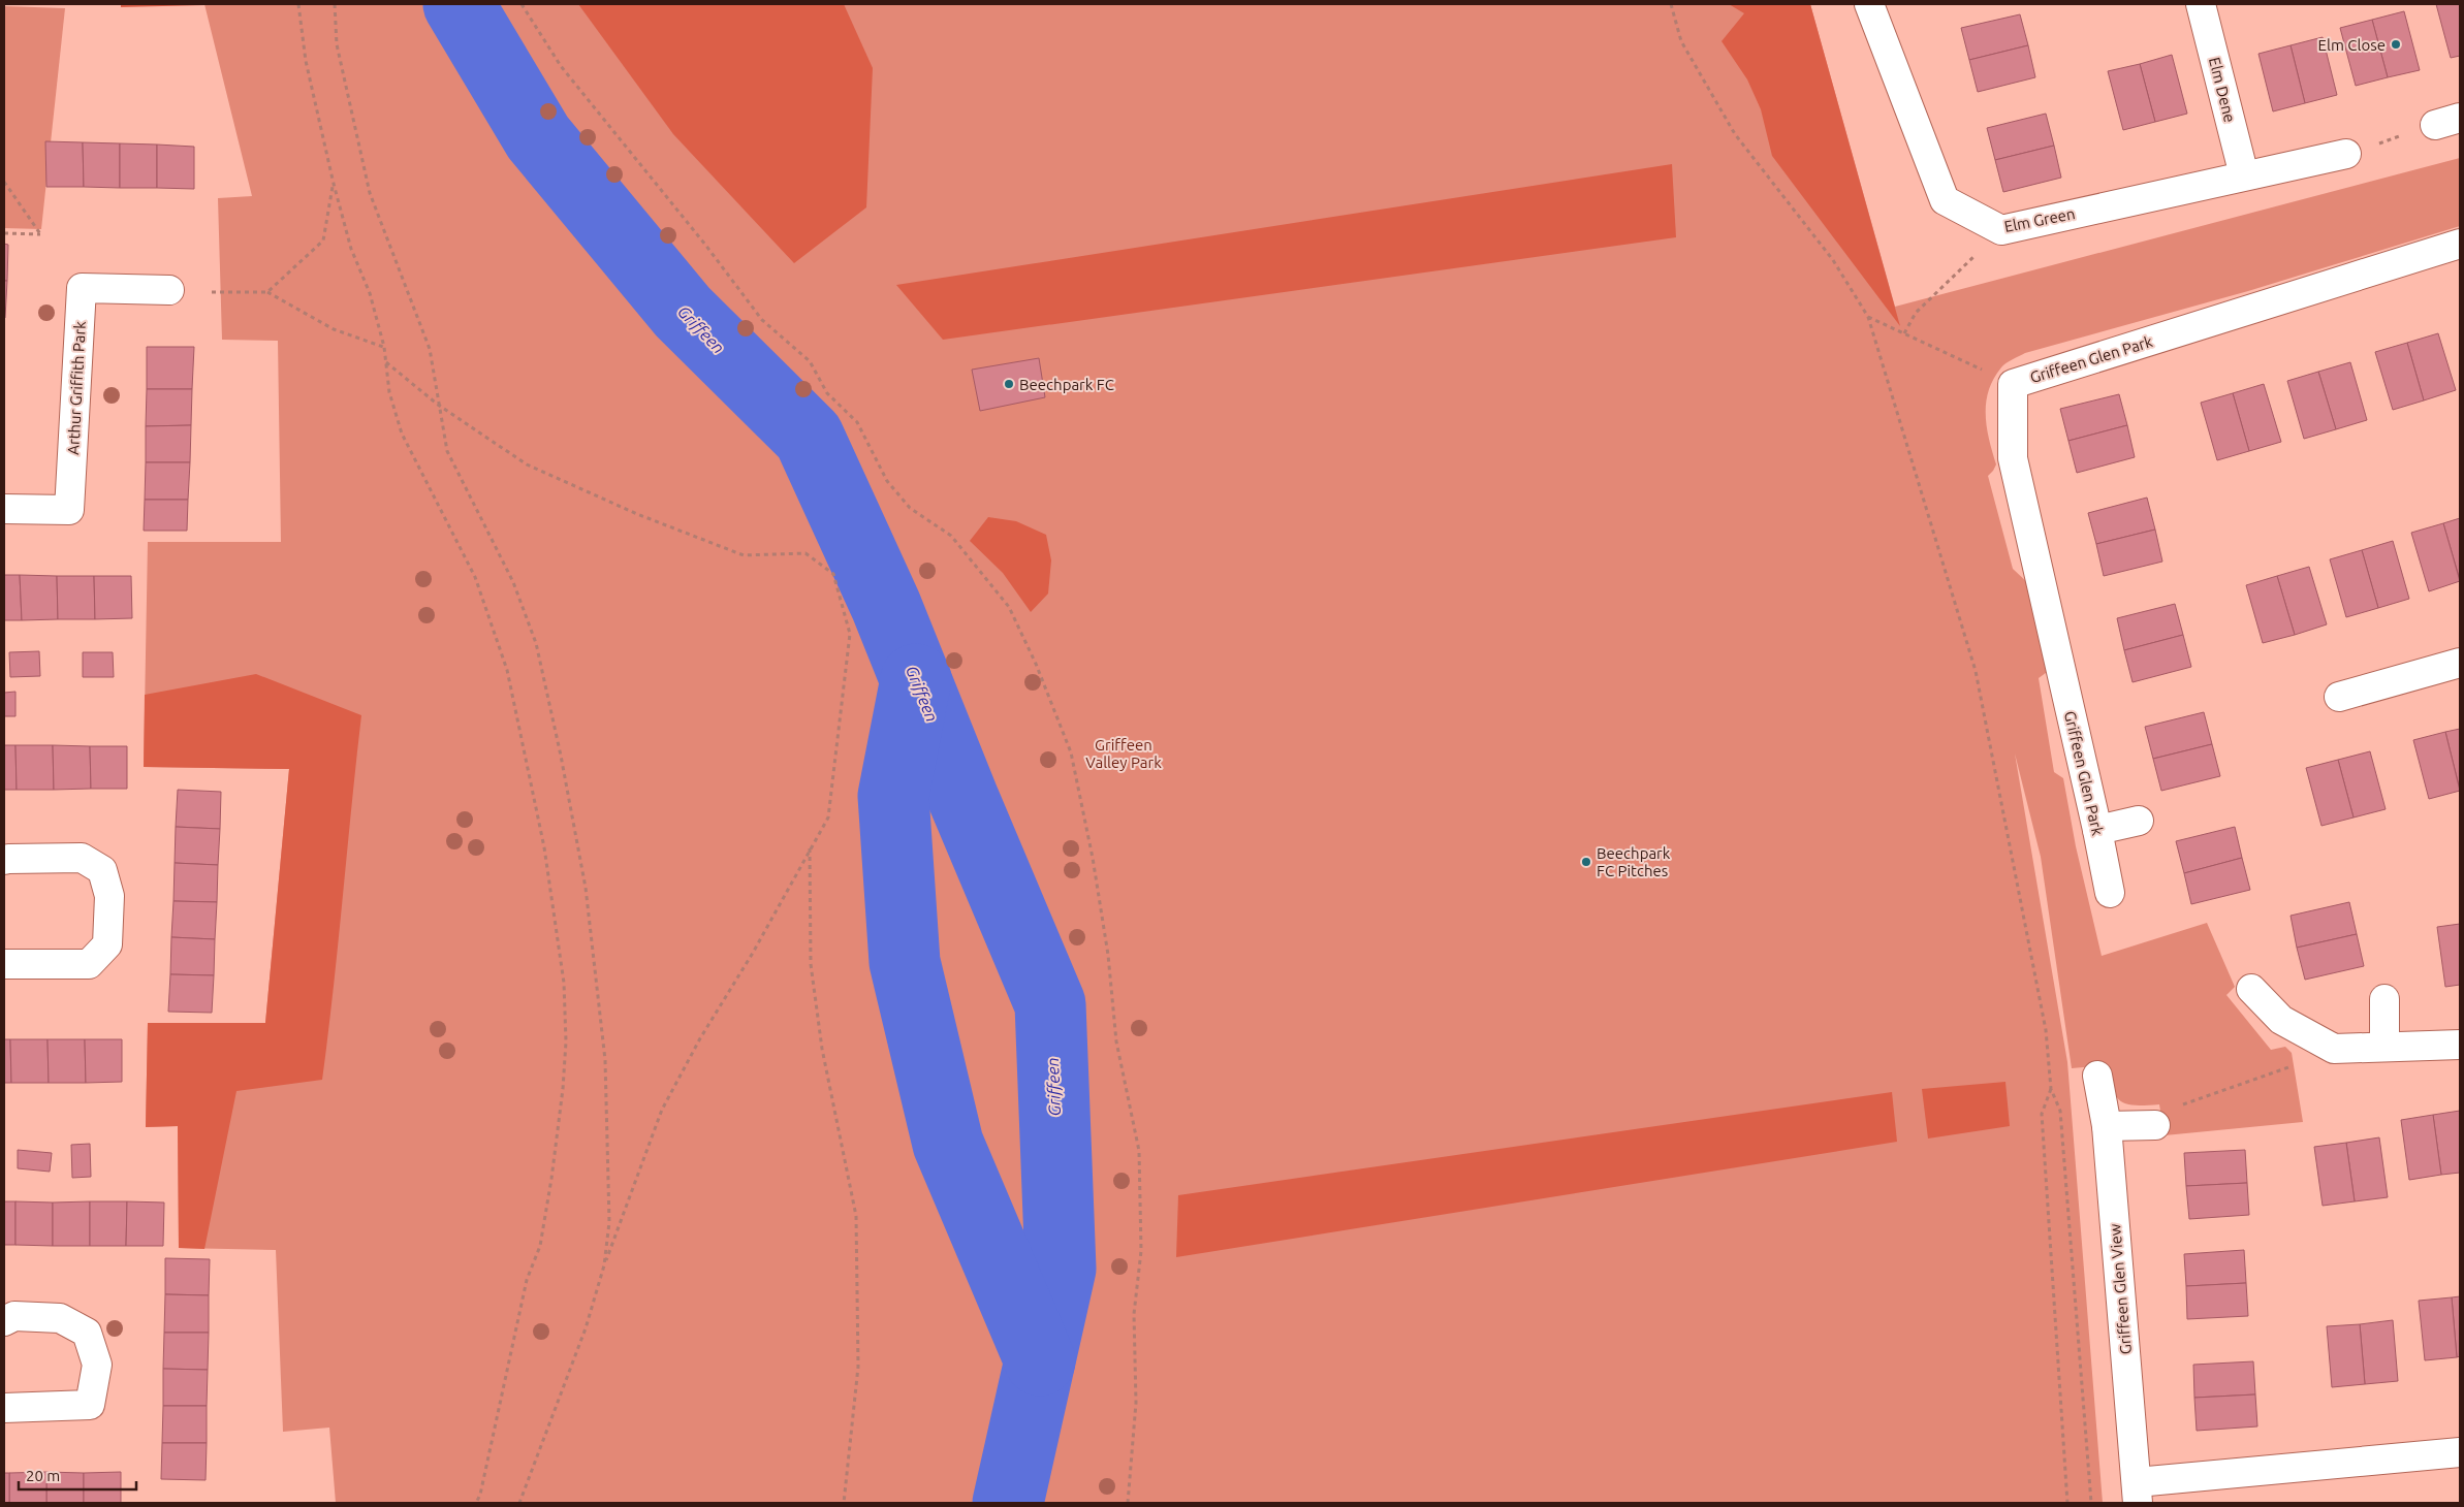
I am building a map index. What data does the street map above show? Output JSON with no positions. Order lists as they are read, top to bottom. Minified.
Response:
{"streets":{"street":["Elm Dene","Elm Green","Griffeen Glen Park","Arthur Griffith Park","Griffeen Glen View"]},"crossings":[["Elm Dene","Elm Green"]],"water":["Griffeen"],"parks":["Griffeen Valley Park"],"places":["Elm Close","Beechpark FC","Beechpark FC Pitches"],"scale_bar":"20 m"}
